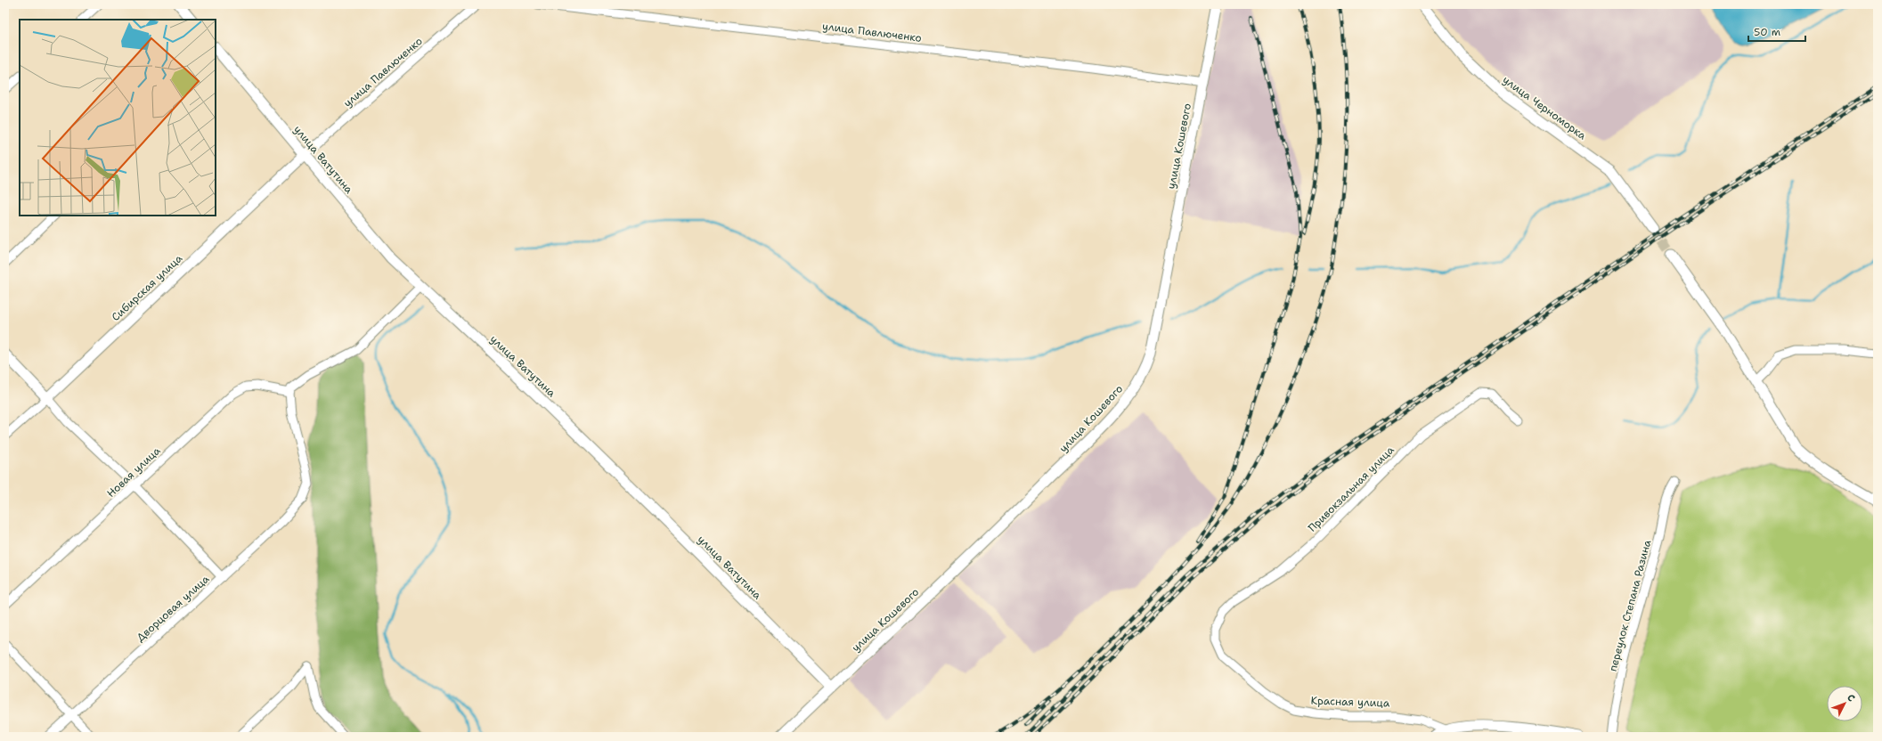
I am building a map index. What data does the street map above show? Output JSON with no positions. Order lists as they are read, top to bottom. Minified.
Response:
{"streets":{"street":["улица Павлюченко","улица Черноморка","улица Кошевого","улица Ватутина","Сибирская улица","Новая улица","Привокзальная улица","переулок Степана Разина","Дворцовая улица","Красная улица"]},"crossings":[["улица Павлюченко","улица Кошевого"],["улица Павлюченко","улица Ватутина"],["улица Павлюченко","Сибирская улица"],["улица Кошевого","улица Ватутина"],["улица Ватутина","Сибирская улица"],["Новая улица","Дворцовая улица"],["Привокзальная улица","Красная улица"]],"scale_bar":"50 m","north":"top right"}
